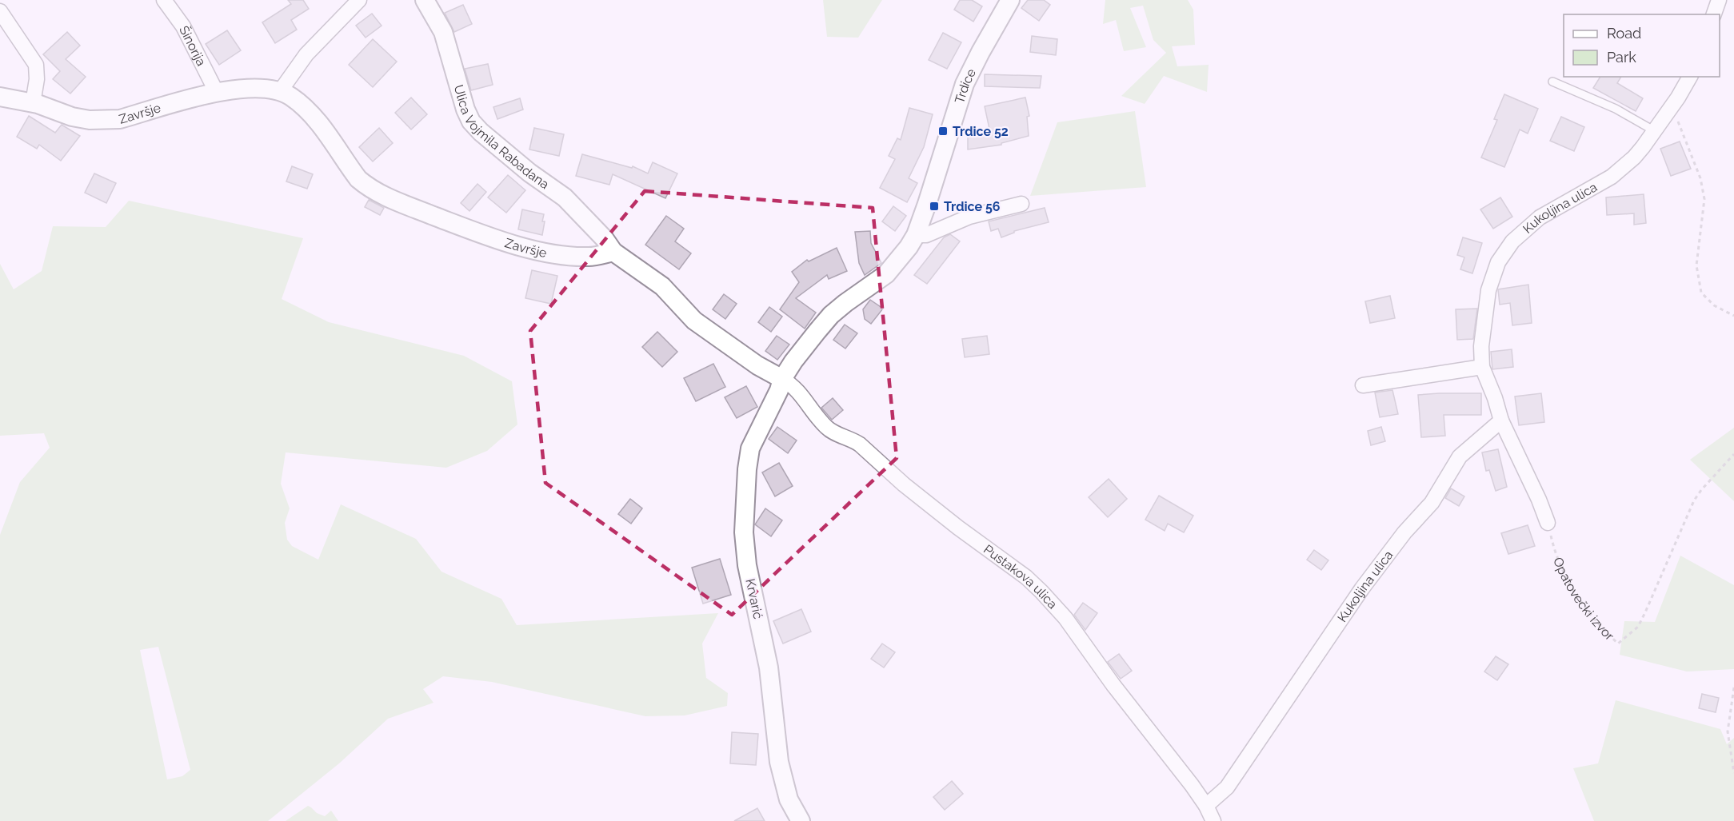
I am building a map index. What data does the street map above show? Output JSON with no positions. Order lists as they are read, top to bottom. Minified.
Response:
{"streets":{"street":["Šinorija","Trdice","Završje","Ulica Vojmila Rabadana","Kukoljina ulica","Pustakova ulica","Krvarić"],"path":["Opatovečki izvor"]},"crossings":[["Šinorija","Završje"],["Trdice","Pustakova ulica"],["Trdice","Krvarić"],["Završje","Ulica Vojmila Rabadana"],["Kukoljina ulica","Pustakova ulica"],["Pustakova ulica","Krvarić"]],"places":{"transit":["Trdice 52","Trdice 56"]},"legend":["Road","Park"]}
